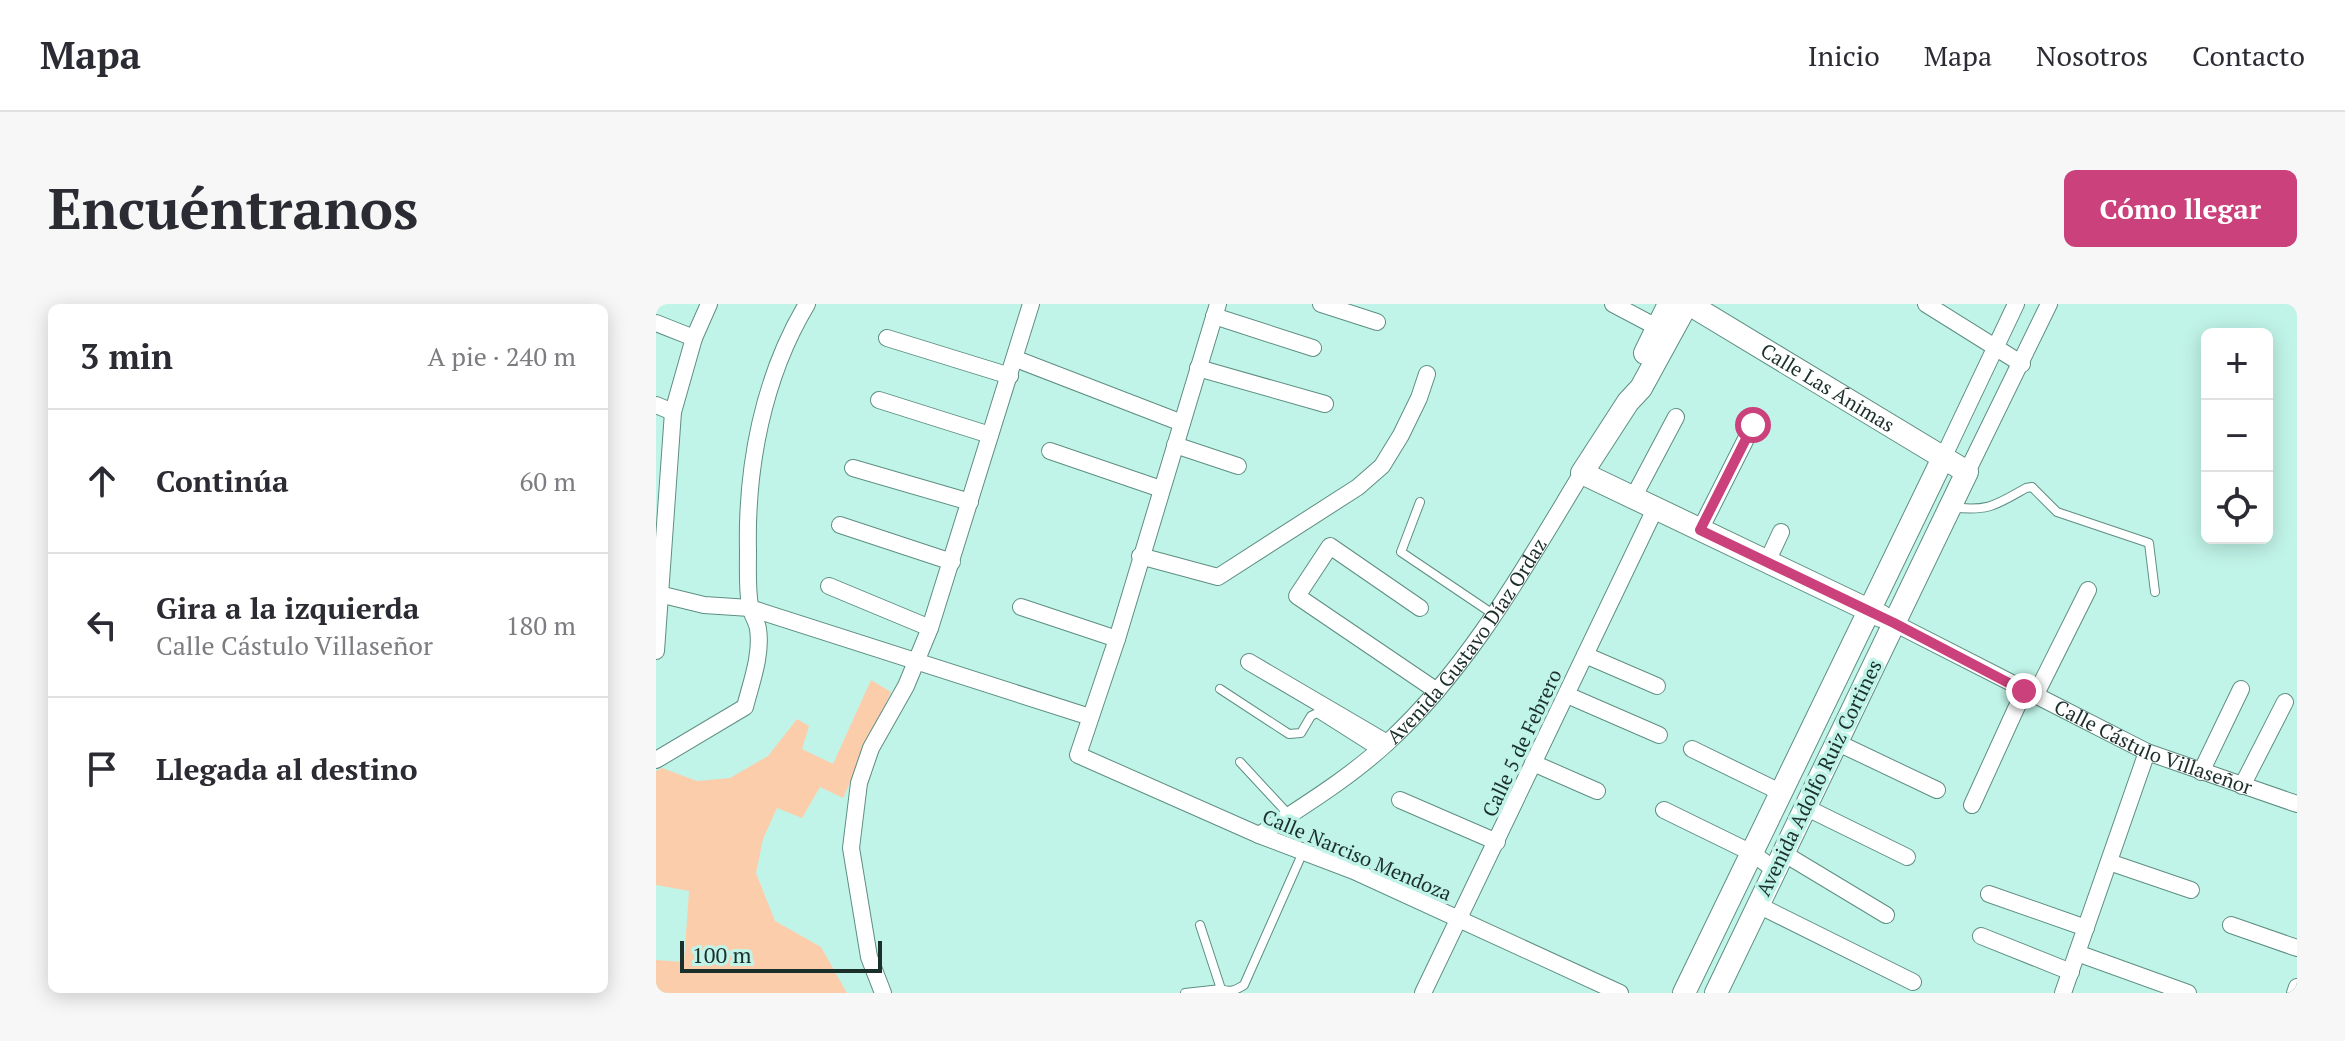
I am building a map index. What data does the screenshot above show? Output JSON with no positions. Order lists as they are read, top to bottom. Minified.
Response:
{"streets":{"street":["Calle Las Ánimas","Avenida Gustavo Díaz Ordaz","Calle 5 de Febrero","Calle Cástulo Villaseñor","Avenida Adolfo Ruiz Cortines","Calle Narciso Mendoza"]},"crossings":[["Calle Las Ánimas","Avenida Gustavo Díaz Ordaz"],["Calle Las Ánimas","Avenida Adolfo Ruiz Cortines"],["Avenida Gustavo Díaz Ordaz","Calle Cástulo Villaseñor"],["Avenida Gustavo Díaz Ordaz","Calle Narciso Mendoza"],["Calle 5 de Febrero","Calle Cástulo Villaseñor"],["Calle 5 de Febrero","Calle Narciso Mendoza"],["Calle Cástulo Villaseñor","Avenida Adolfo Ruiz Cortines"]],"scale_bar":"100 m","page":{"header":"Mapa","nav":["Inicio","Mapa","Nosotros","Contacto"],"buttons":"Cómo llegar","title":"Encuéntranos","heading":["3 min","A pie · 240 m"],"map_buttons":["+","−"],"list":[["Continúa","60 m"],["Gira a la izquierda","Calle Cástulo Villaseñor","180 m"],"Llegada al destino"],"scale":"100 m"}}
